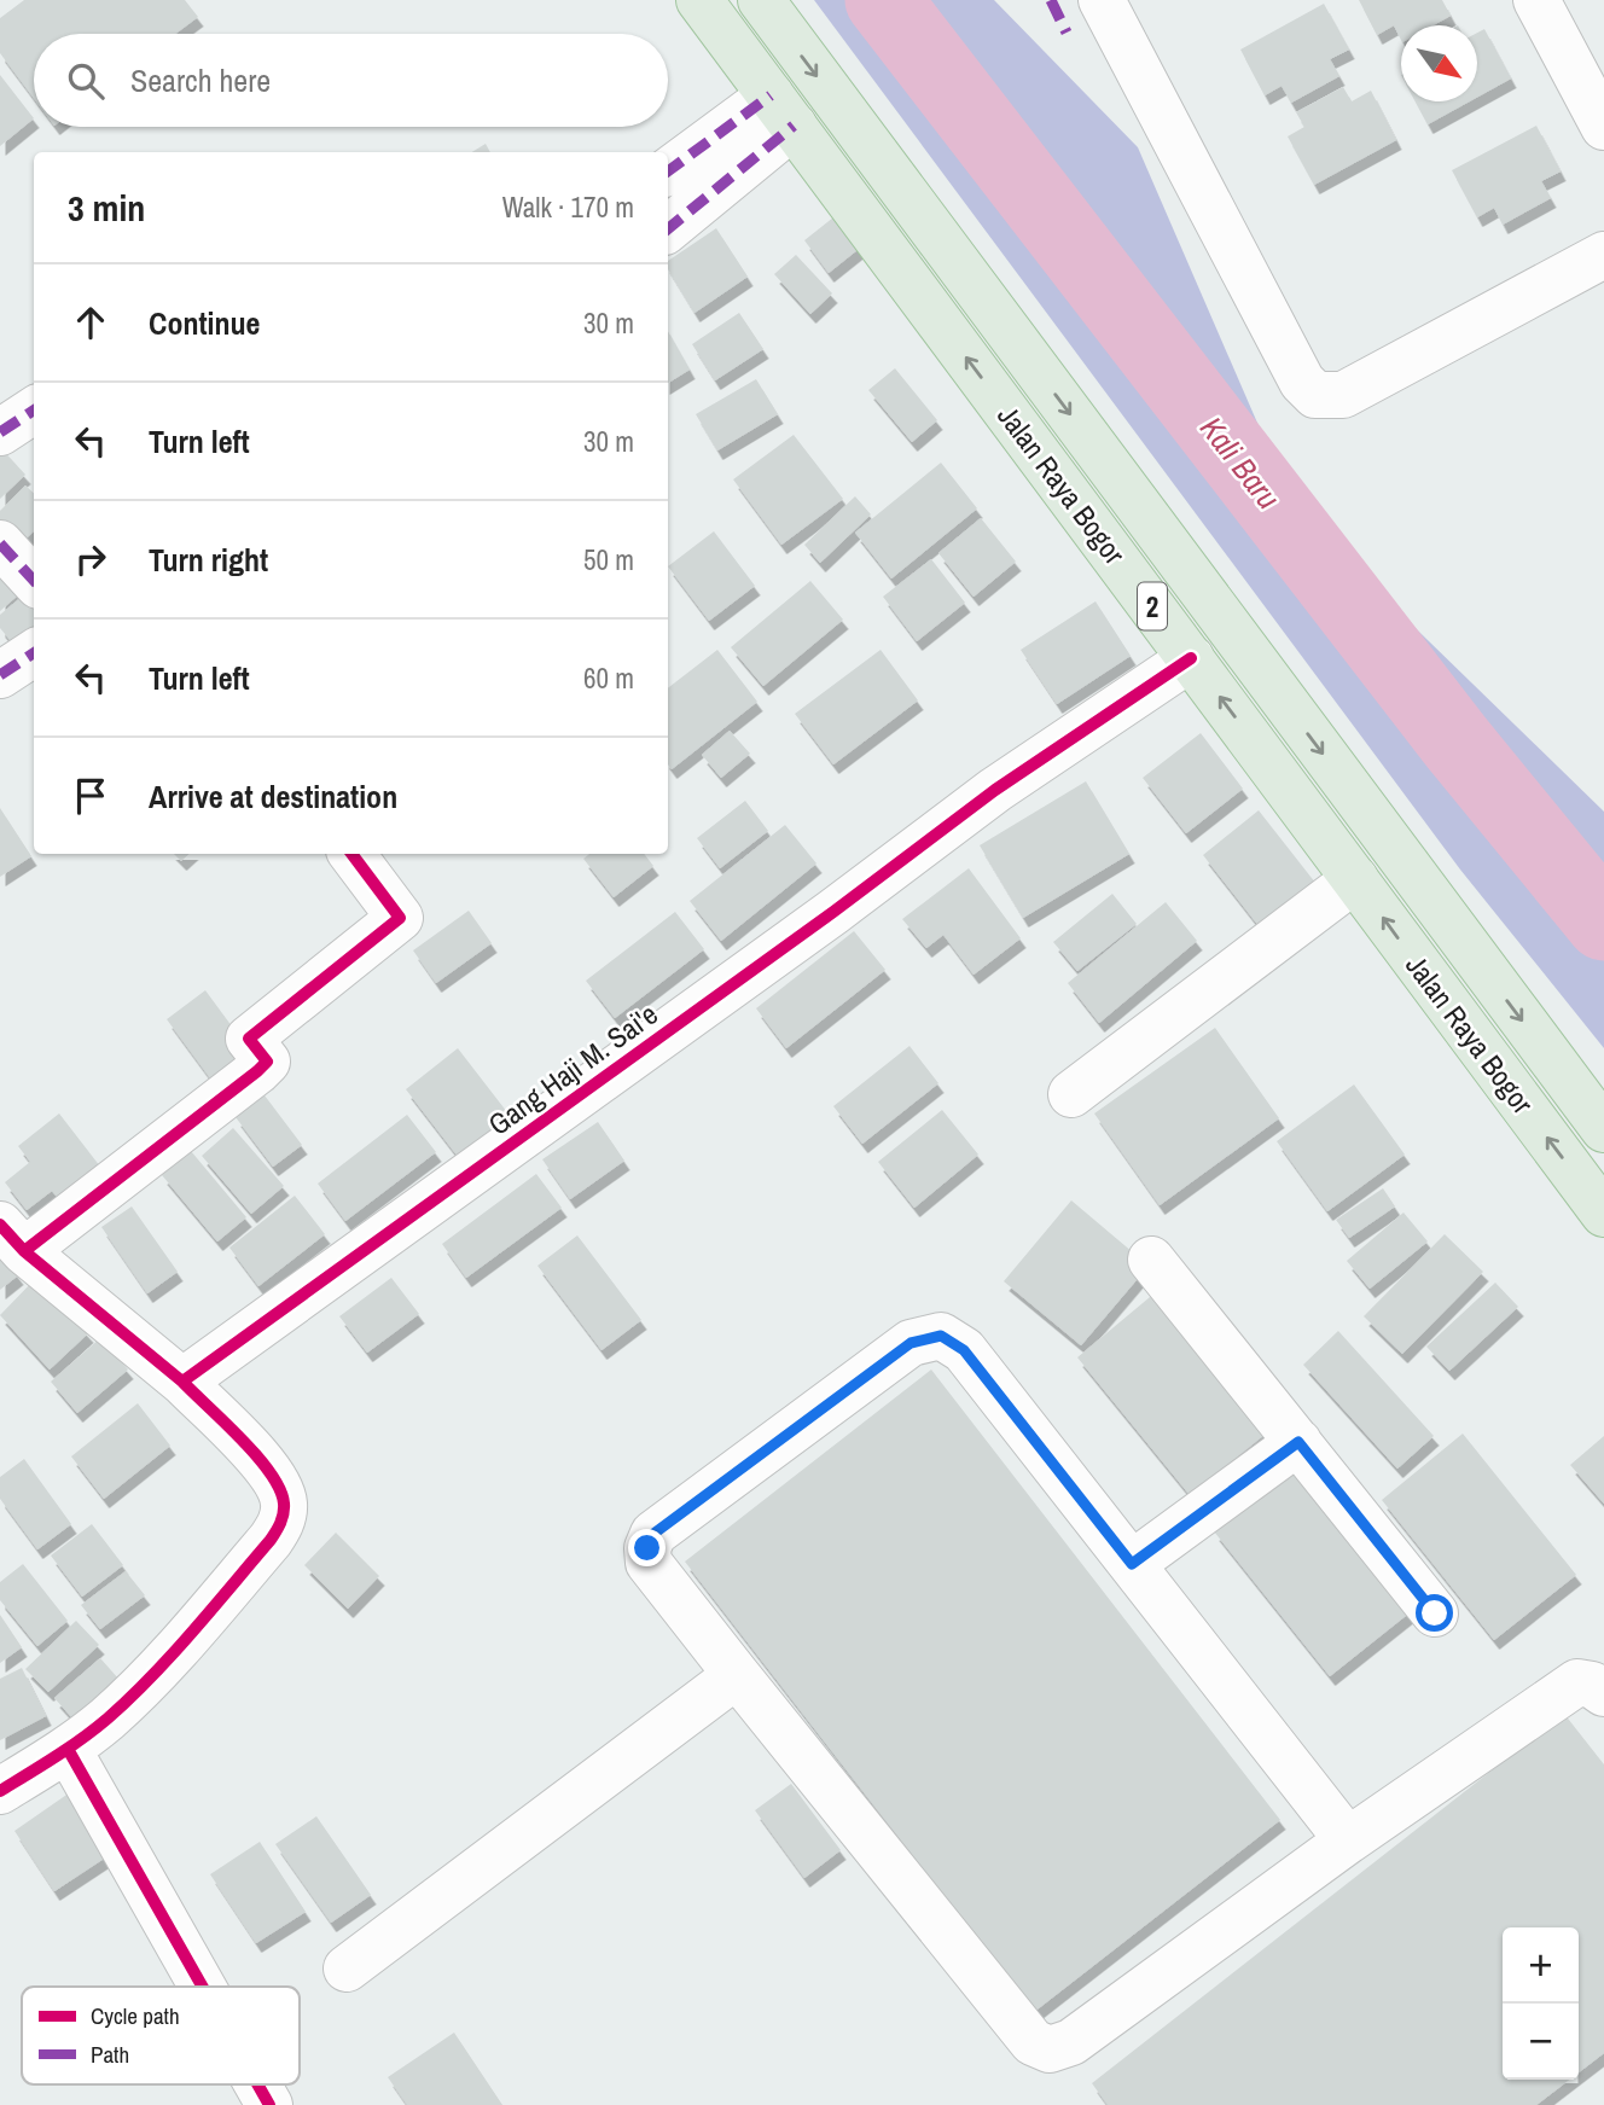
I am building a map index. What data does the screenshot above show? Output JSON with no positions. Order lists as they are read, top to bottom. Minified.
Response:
{"streets":{"highway":["Jalan Raya Bogor","2"],"street":["Gang Haji M. Sai'e"]},"crossings":[["Jalan Raya Bogor","Gang Haji M. Sai'e"]],"water":["Kali Baru"],"legend":["Cycle path","Path"],"north":"bottom right","page":{"search":"Search here","heading":["3 min","Walk · 170 m"],"list":[["Continue","30 m"],["Turn left","30 m"],["Turn right","50 m"],["Turn left","60 m"],"Arrive at destination"],"map_buttons":["+","−"]}}
